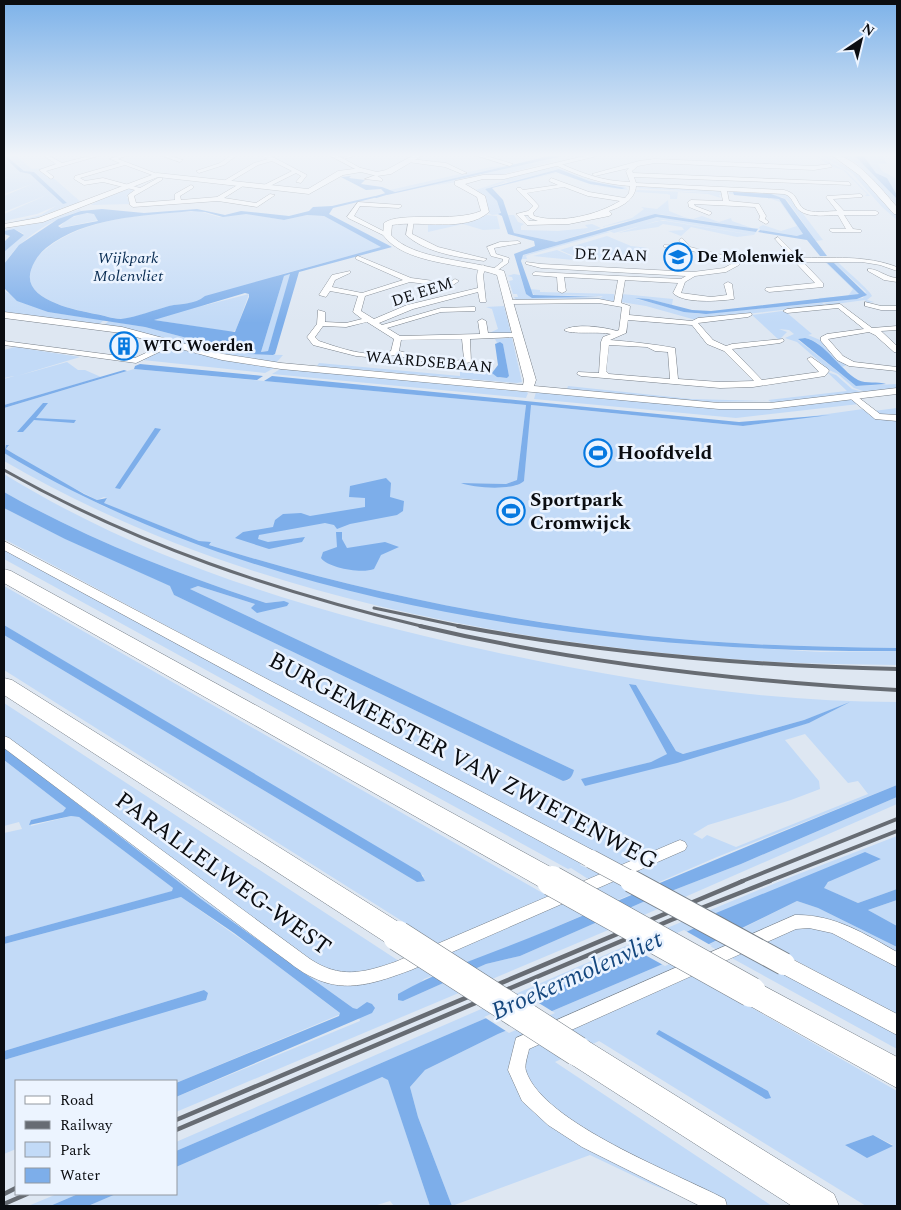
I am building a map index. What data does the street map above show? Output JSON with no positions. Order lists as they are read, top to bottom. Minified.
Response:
{"streets":{"street":["DE ZAAN","DE EEM","WAARDSEBAAN","BURGEMEESTER VAN ZWIETENWEG","PARALLELWEG-WEST"]},"water":["Broekermolenvliet"],"parks":["Wijkpark Molenvliet"],"places":{"school or university":["De Molenwiek"],"building":["WTC Woerden"],"sports":["Hoofdveld","Sportpark Cromwijck"]},"legend":["Road","Railway","Park","Water"],"north":"top right"}
